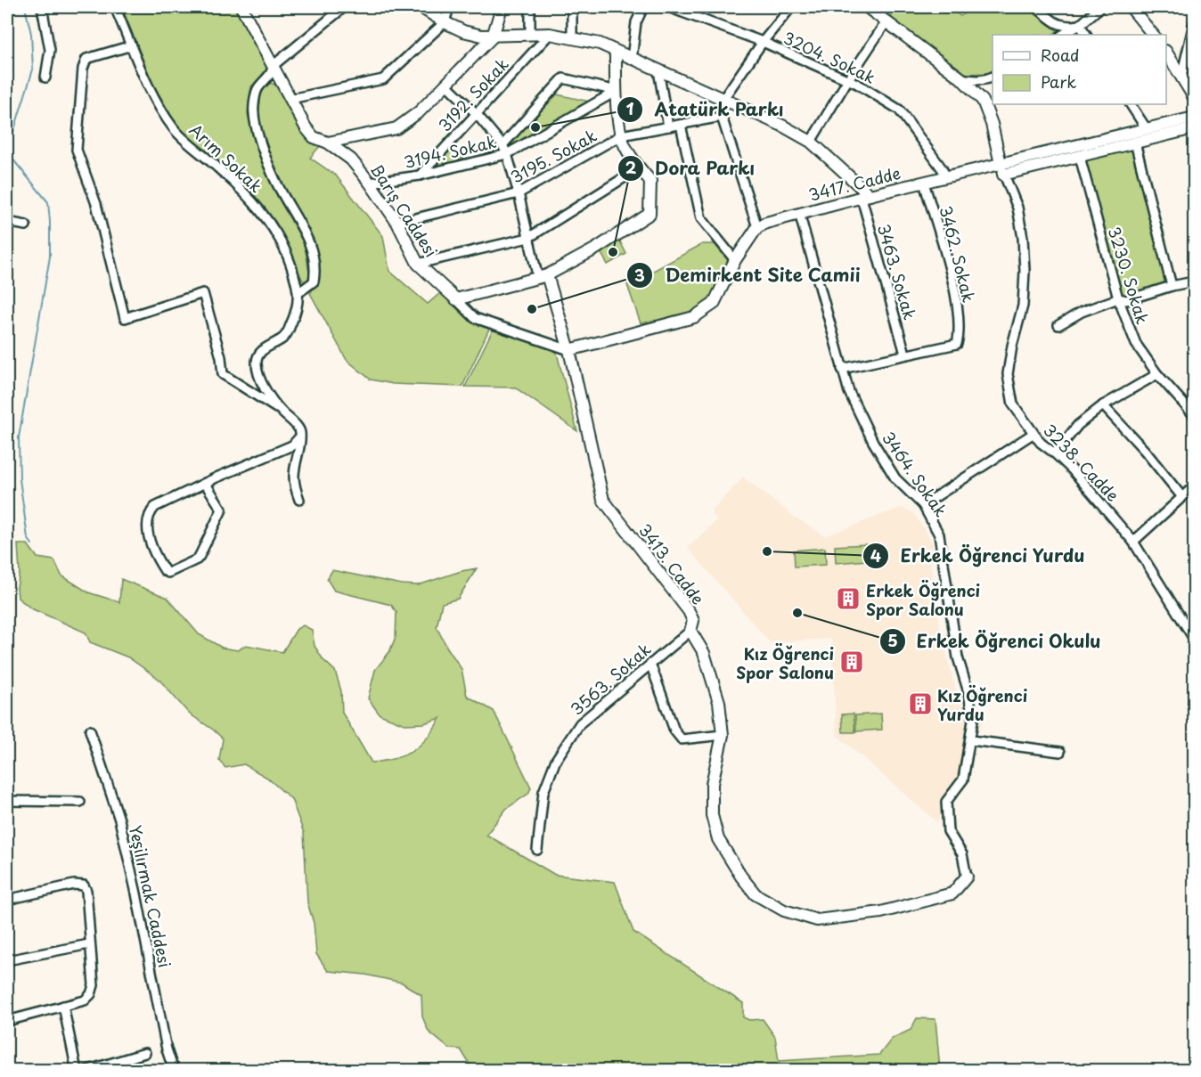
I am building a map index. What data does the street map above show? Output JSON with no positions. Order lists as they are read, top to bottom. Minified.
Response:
{"streets":{"street":["3204. Sokak","3192. Sokak","3194. Sokak","3195. Sokak","Arım Sokak","3417. Cadde","Barış Caddesi","3462. Sokak","3463. Sokak","3230. Sokak","3238. Cadde","3464. Sokak","3413. Cadde","3563. Sokak","Yeşilırmak Caddesi"]},"crossings":[["3204. Sokak","3417. Cadde"],["3192. Sokak","3194. Sokak"],["3194. Sokak","Barış Caddesi"],["3195. Sokak","Barış Caddesi"],["3417. Cadde","3462. Sokak"],["3417. Cadde","3463. Sokak"],["3417. Cadde","3230. Sokak"],["3417. Cadde","3238. Cadde"],["3417. Cadde","3464. Sokak"],["3462. Sokak","3463. Sokak"],["3462. Sokak","3464. Sokak"],["3464. Sokak","3413. Cadde"],["3413. Cadde","3563. Sokak"]],"places":{"other":["Atatürk Parkı","Dora Parkı","Demirkent Site Camii","Erkek Öğrenci Yurdu","Erkek Öğrenci Okulu"],"building":["Erkek Öğrenci Spor Salonu","Kız Öğrenci Spor Salonu","Kız Öğrenci Yurdu"]},"legend":["Road","Park"]}
